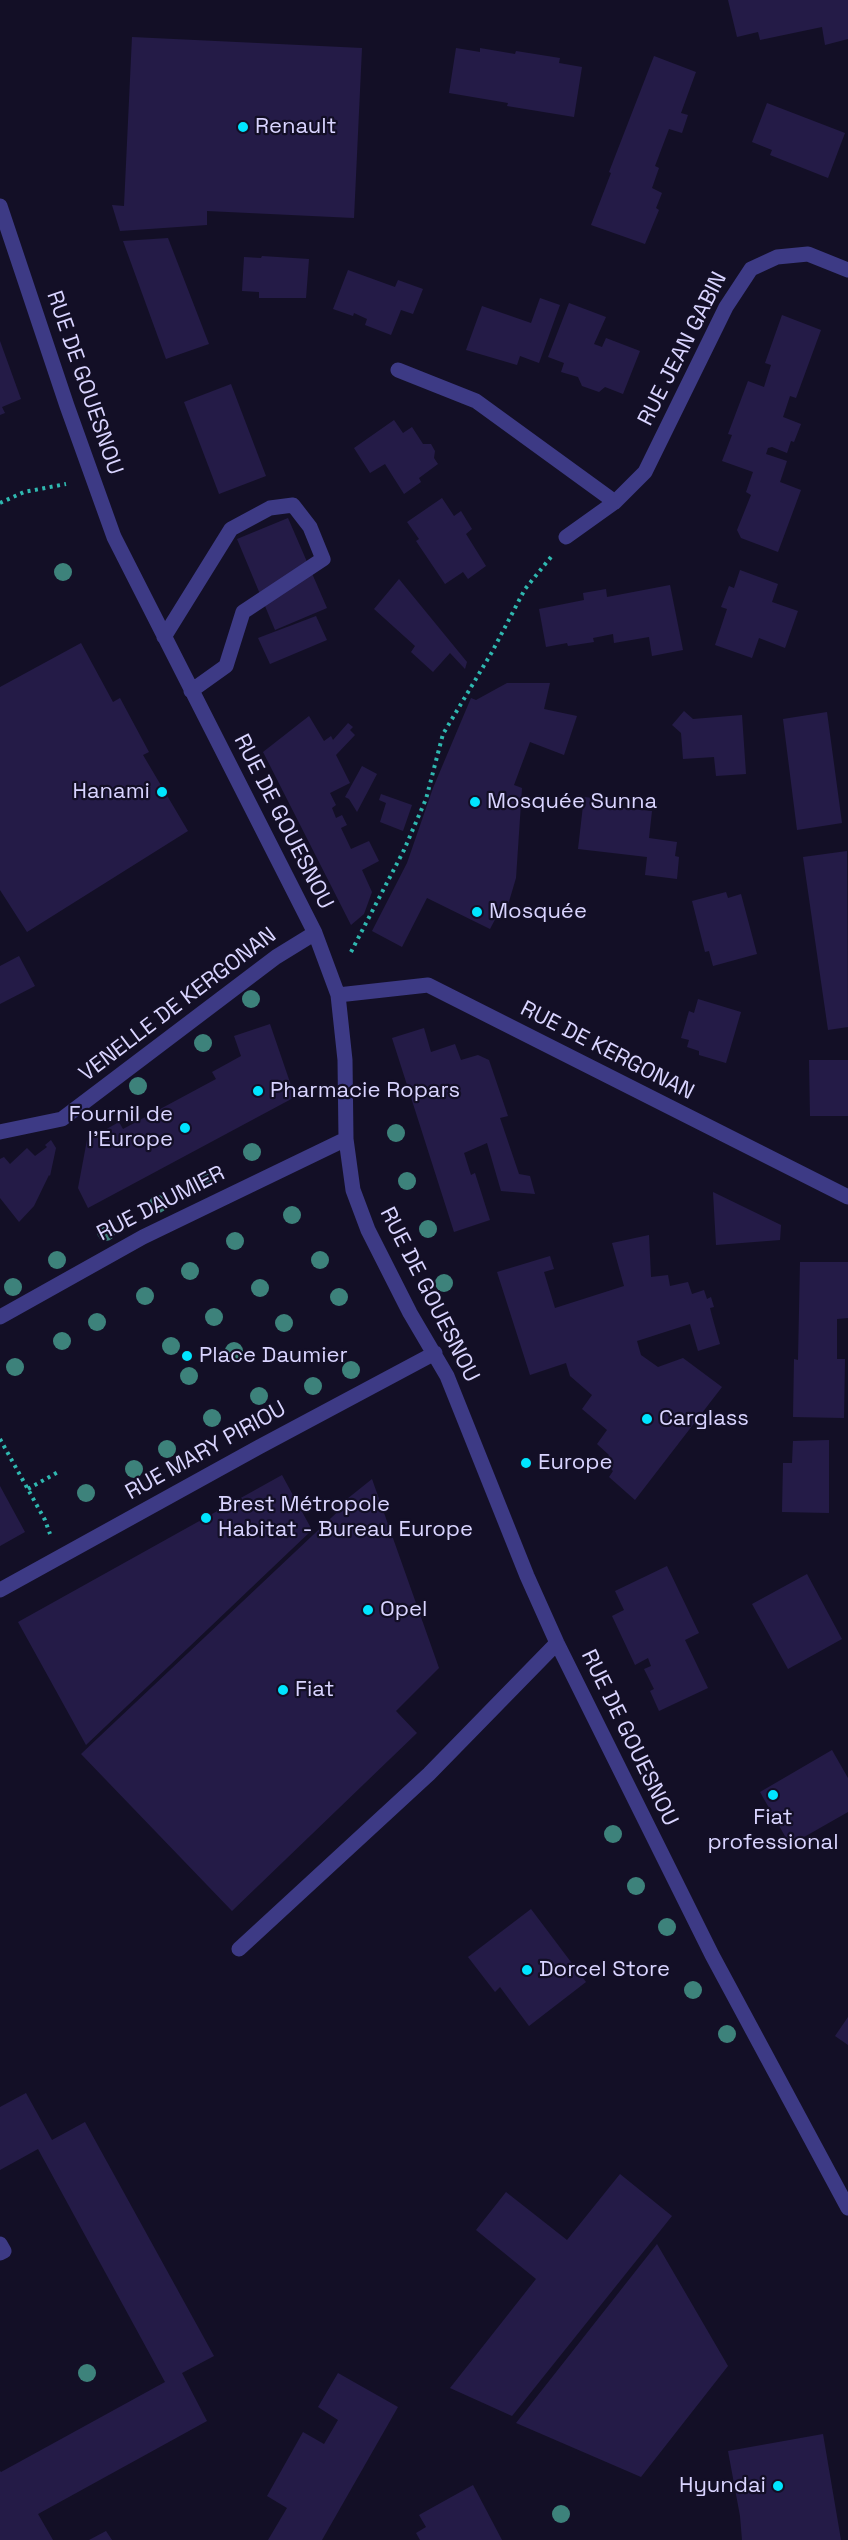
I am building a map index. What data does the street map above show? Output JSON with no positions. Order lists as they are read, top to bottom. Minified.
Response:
{"streets":{"street":["RUE JEAN GABIN","RUE DE GOUESNOU","VENELLE DE KERGONAN","RUE DE KERGONAN","RUE DAUMIER","RUE MARY PIRIOU"]},"crossings":[["RUE DE GOUESNOU","VENELLE DE KERGONAN"],["RUE DE GOUESNOU","RUE DE KERGONAN"],["RUE DE GOUESNOU","RUE DAUMIER"],["RUE DE GOUESNOU","RUE MARY PIRIOU"]],"places":["Renault","Hanami","Mosquée Sunna","Mosquée","Pharmacie Ropars","Fournil de l’Europe","Place Daumier","Carglass","Europe","Brest Métropole Habitat - Bureau Europe","Opel","Fiat","Fiat professional","Dorcel Store","Hyundai"]}
